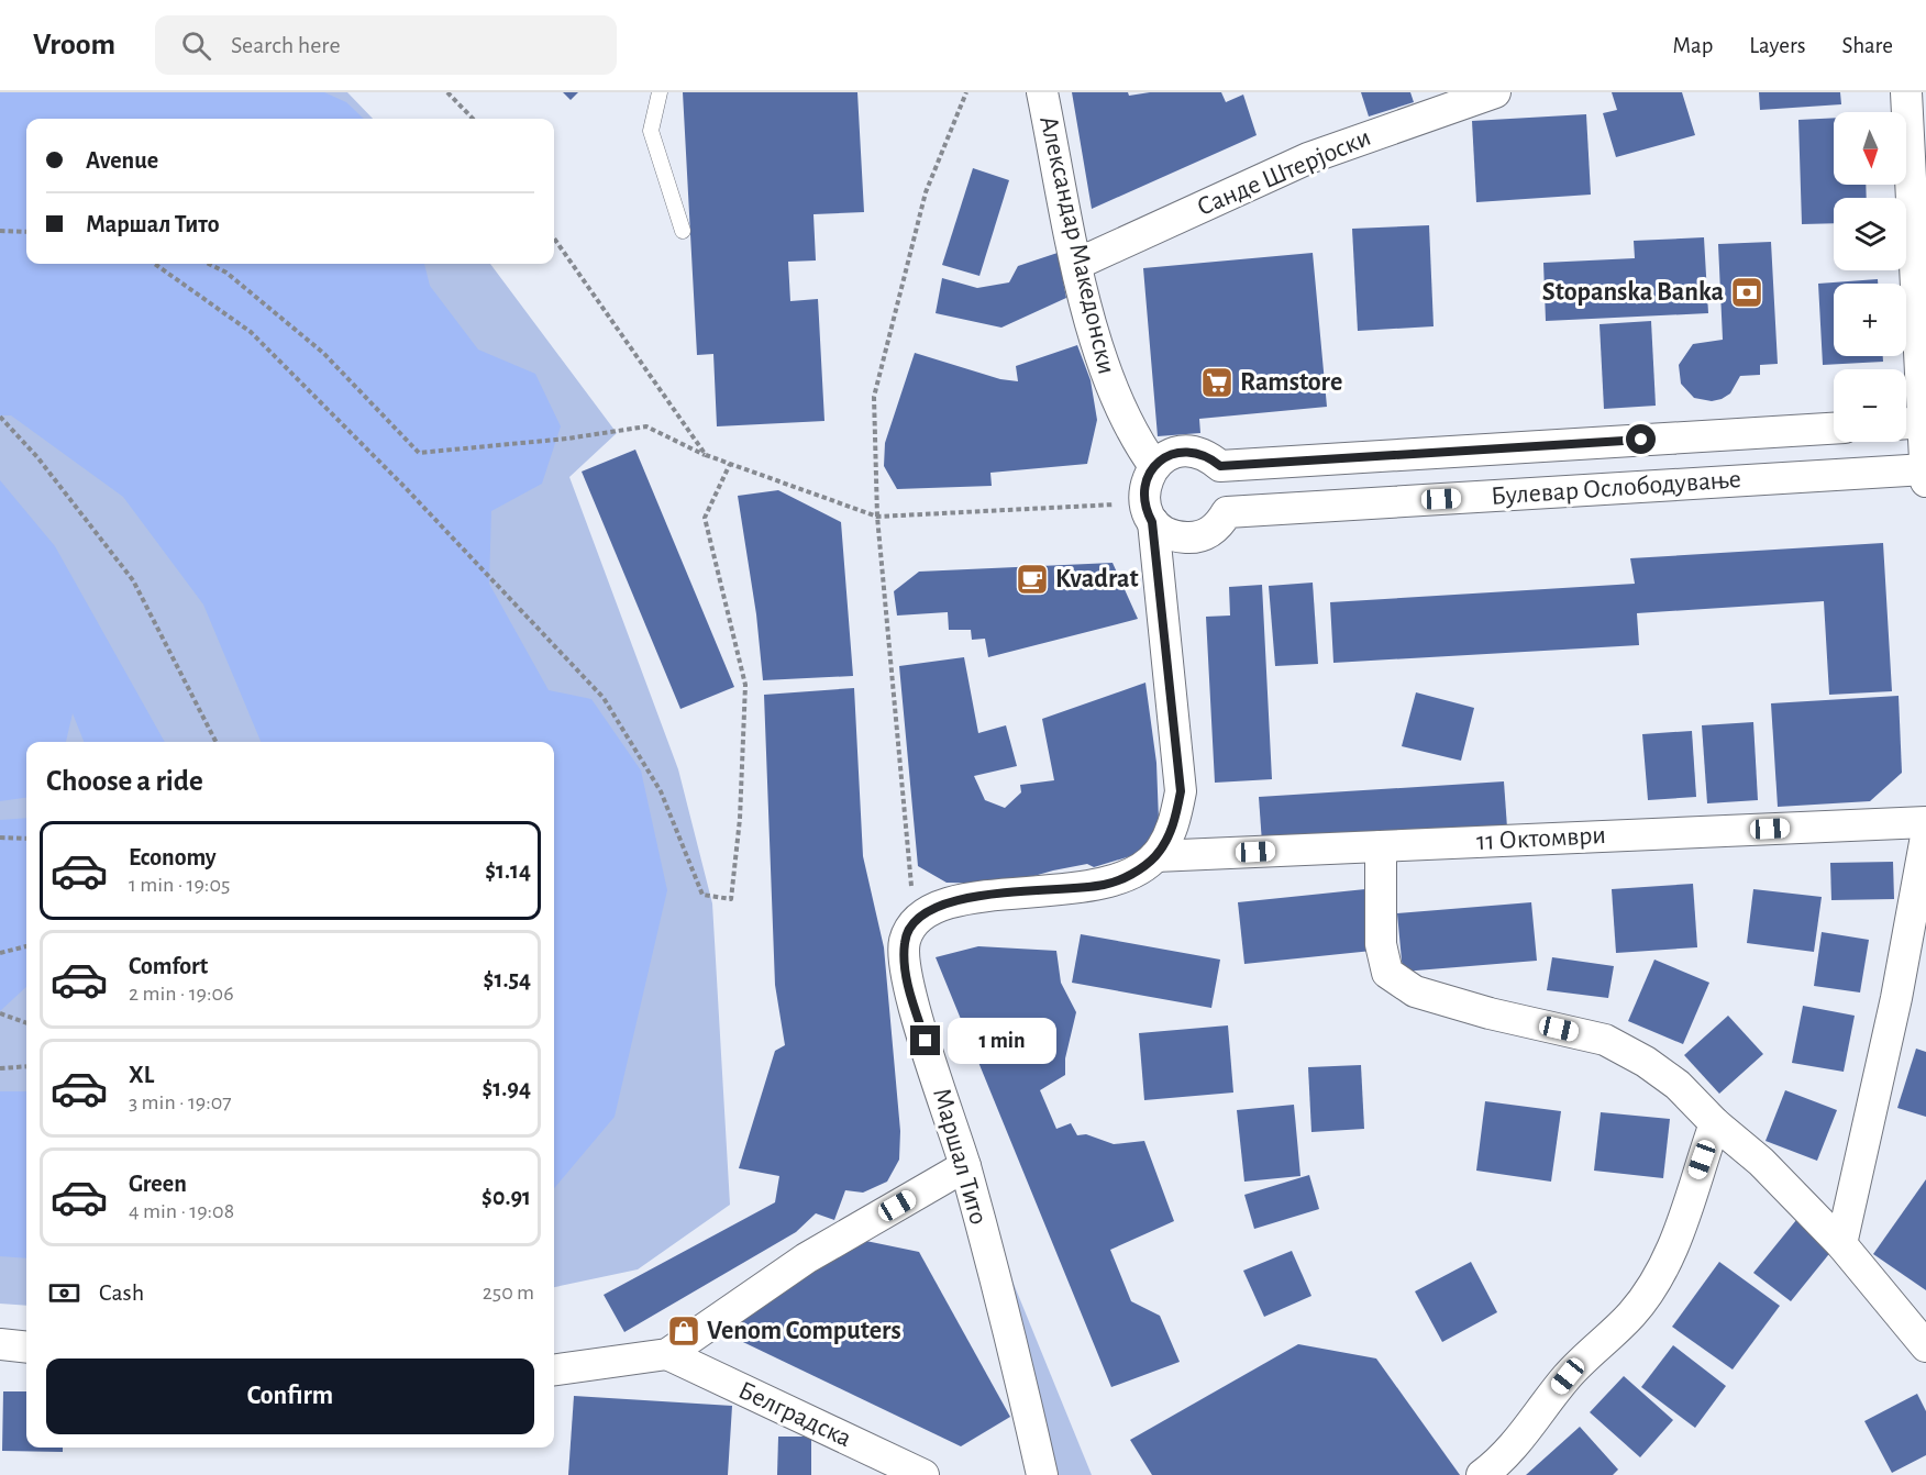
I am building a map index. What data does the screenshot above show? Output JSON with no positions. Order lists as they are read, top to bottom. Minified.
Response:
{"streets":{"street":["Санде Штерјоски","Александар Македонски","Булевар Ослободување","11 Октомври","Маршал Тито","Белградска"]},"crossings":[["Санде Штерјоски","Александар Македонски"],["Александар Македонски","Булевар Ослободување"]],"places":{"bank":["Stopanska Banka"],"supermarket":["Ramstore"],"cafe":["Kvadrat"],"shop":["Venom Computers"]},"north":"bottom","page":{"header":"Vroom","search":"Search here","nav":["Map","Layers","Share"],"map_buttons":["+","−"],"banner":["Avenue","Маршал Тито"],"heading":"Choose a ride","list":[{"name":"Economy","note":"1 min · 19:05","value":"$1.14"},{"name":"Comfort","note":"2 min · 19:06","value":"$1.54"},{"name":"XL","note":"3 min · 19:07","value":"$1.94"},{"name":"Green","note":"4 min · 19:08","value":"$0.91"}],"bubble":"1 min","pay":["Cash","250 m"],"buttons":"Confirm"}}
